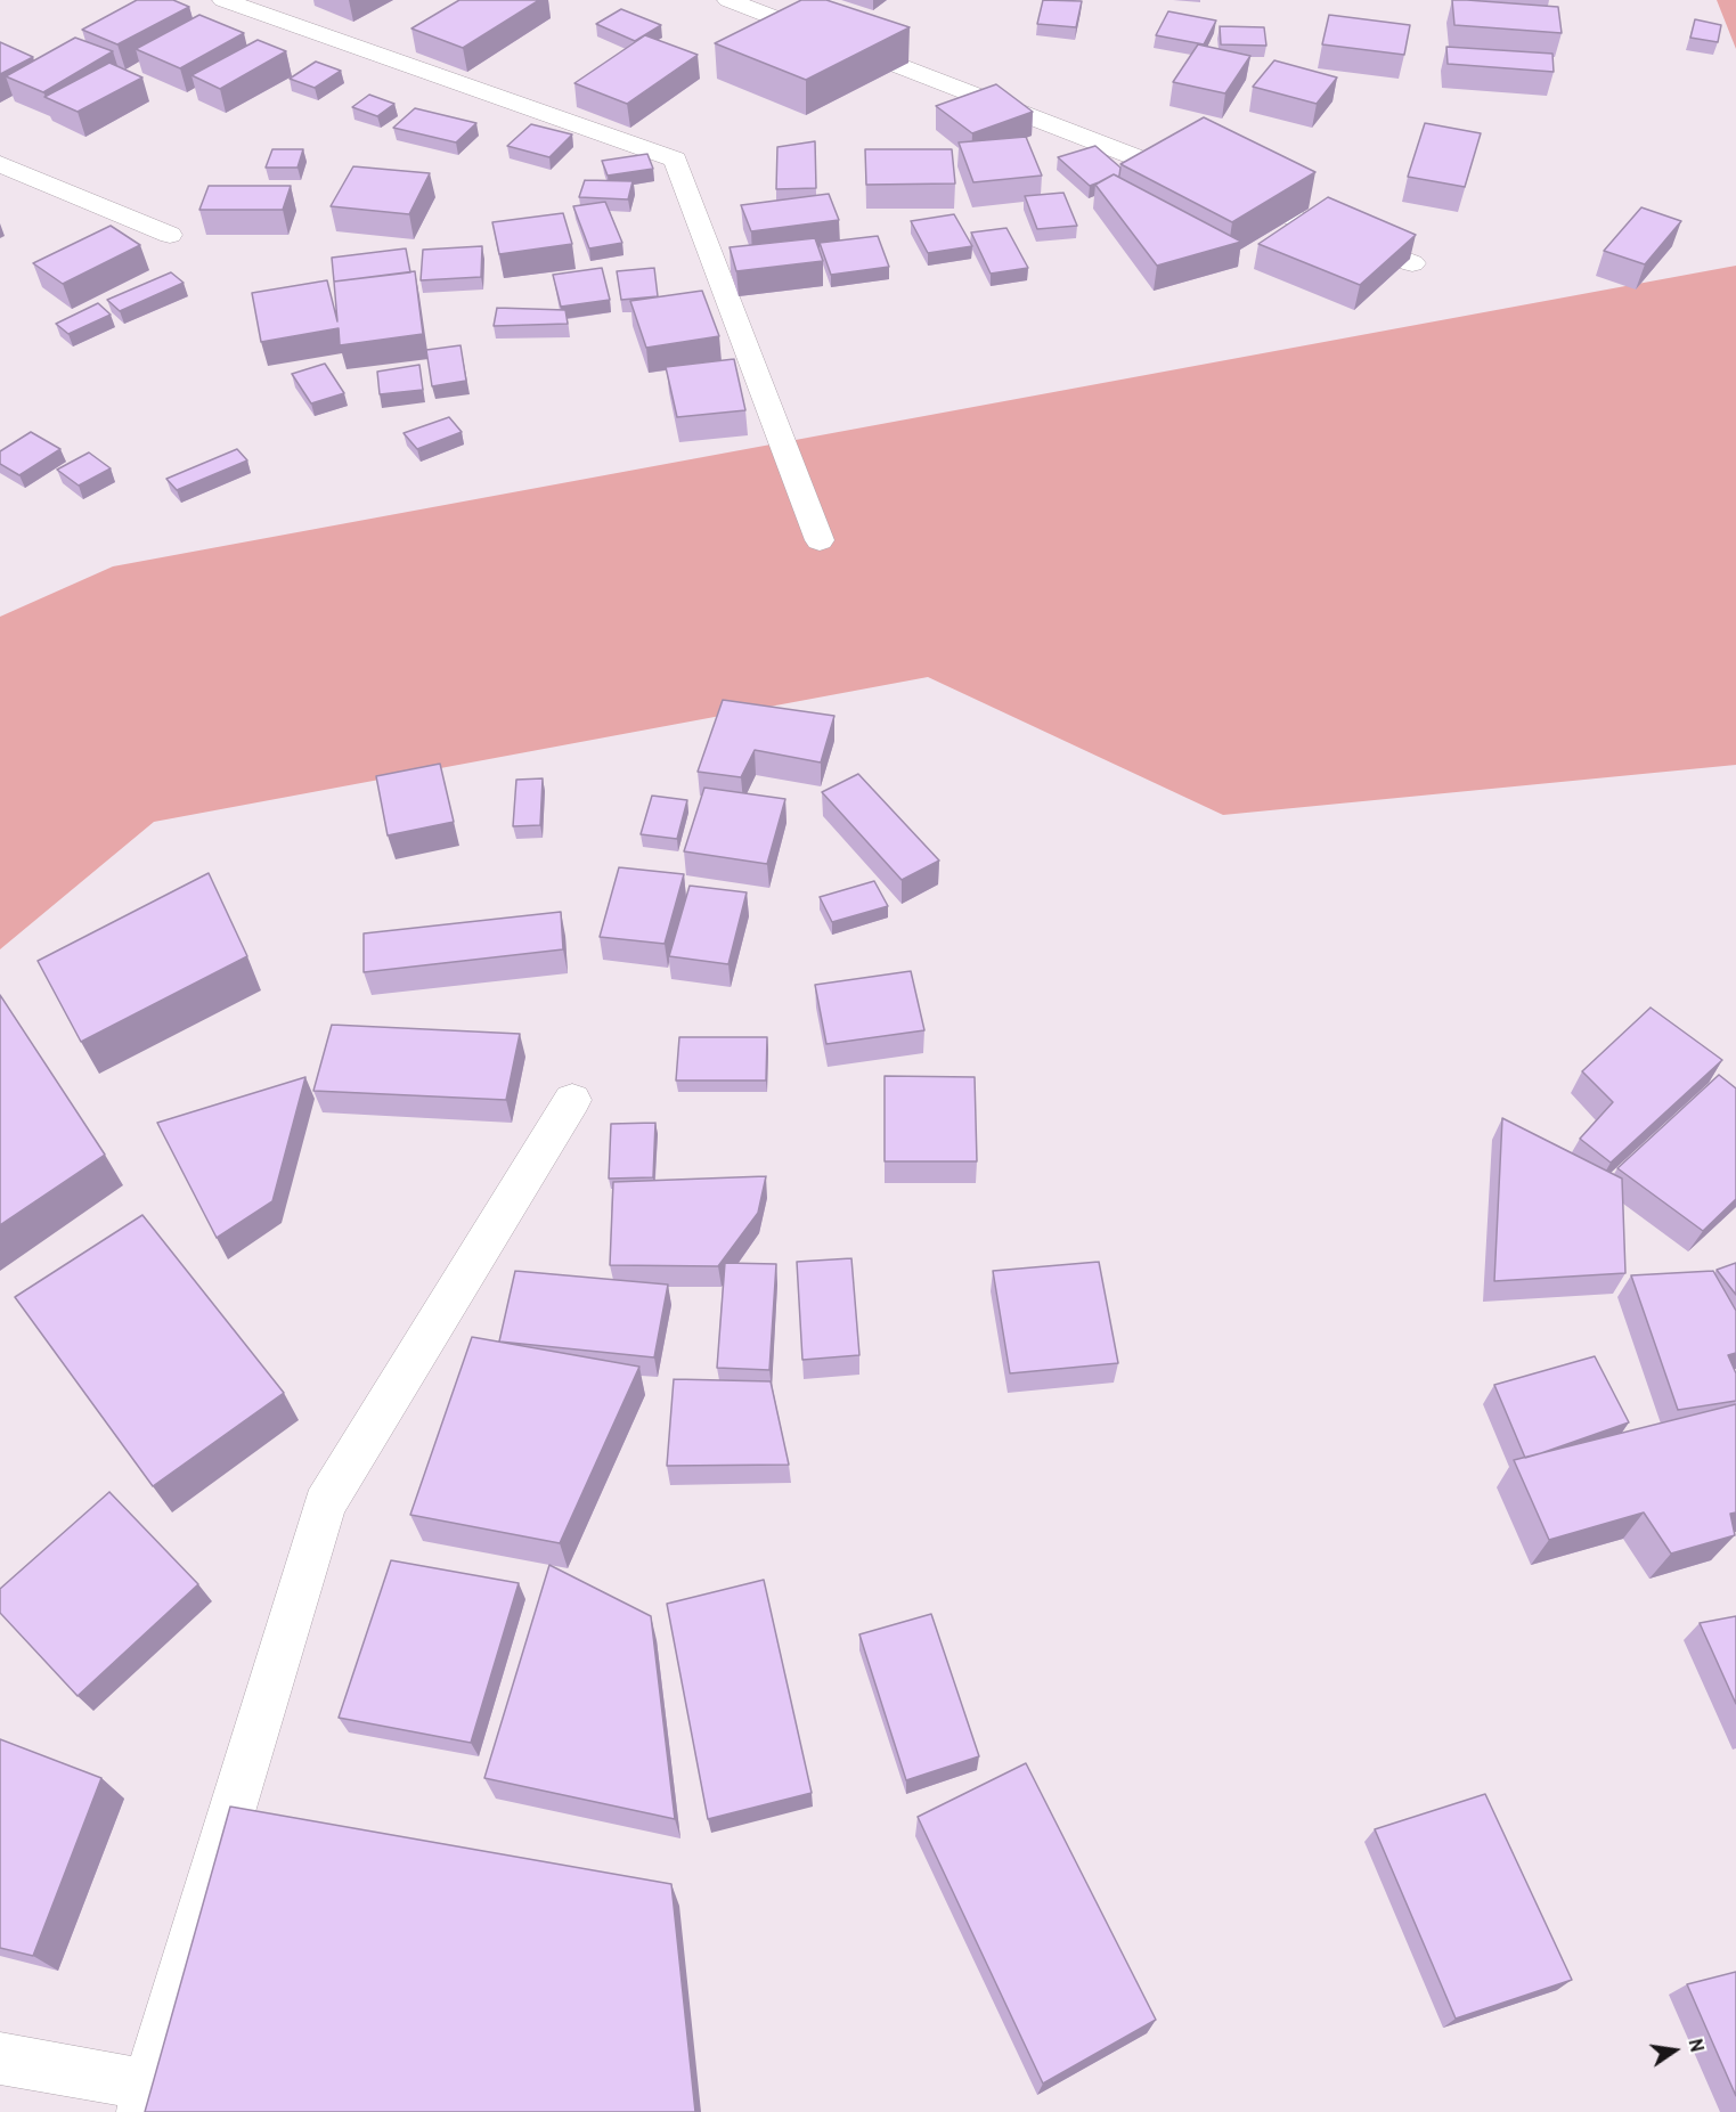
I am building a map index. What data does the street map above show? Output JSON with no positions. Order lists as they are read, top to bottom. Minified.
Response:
{"north":"right"}
